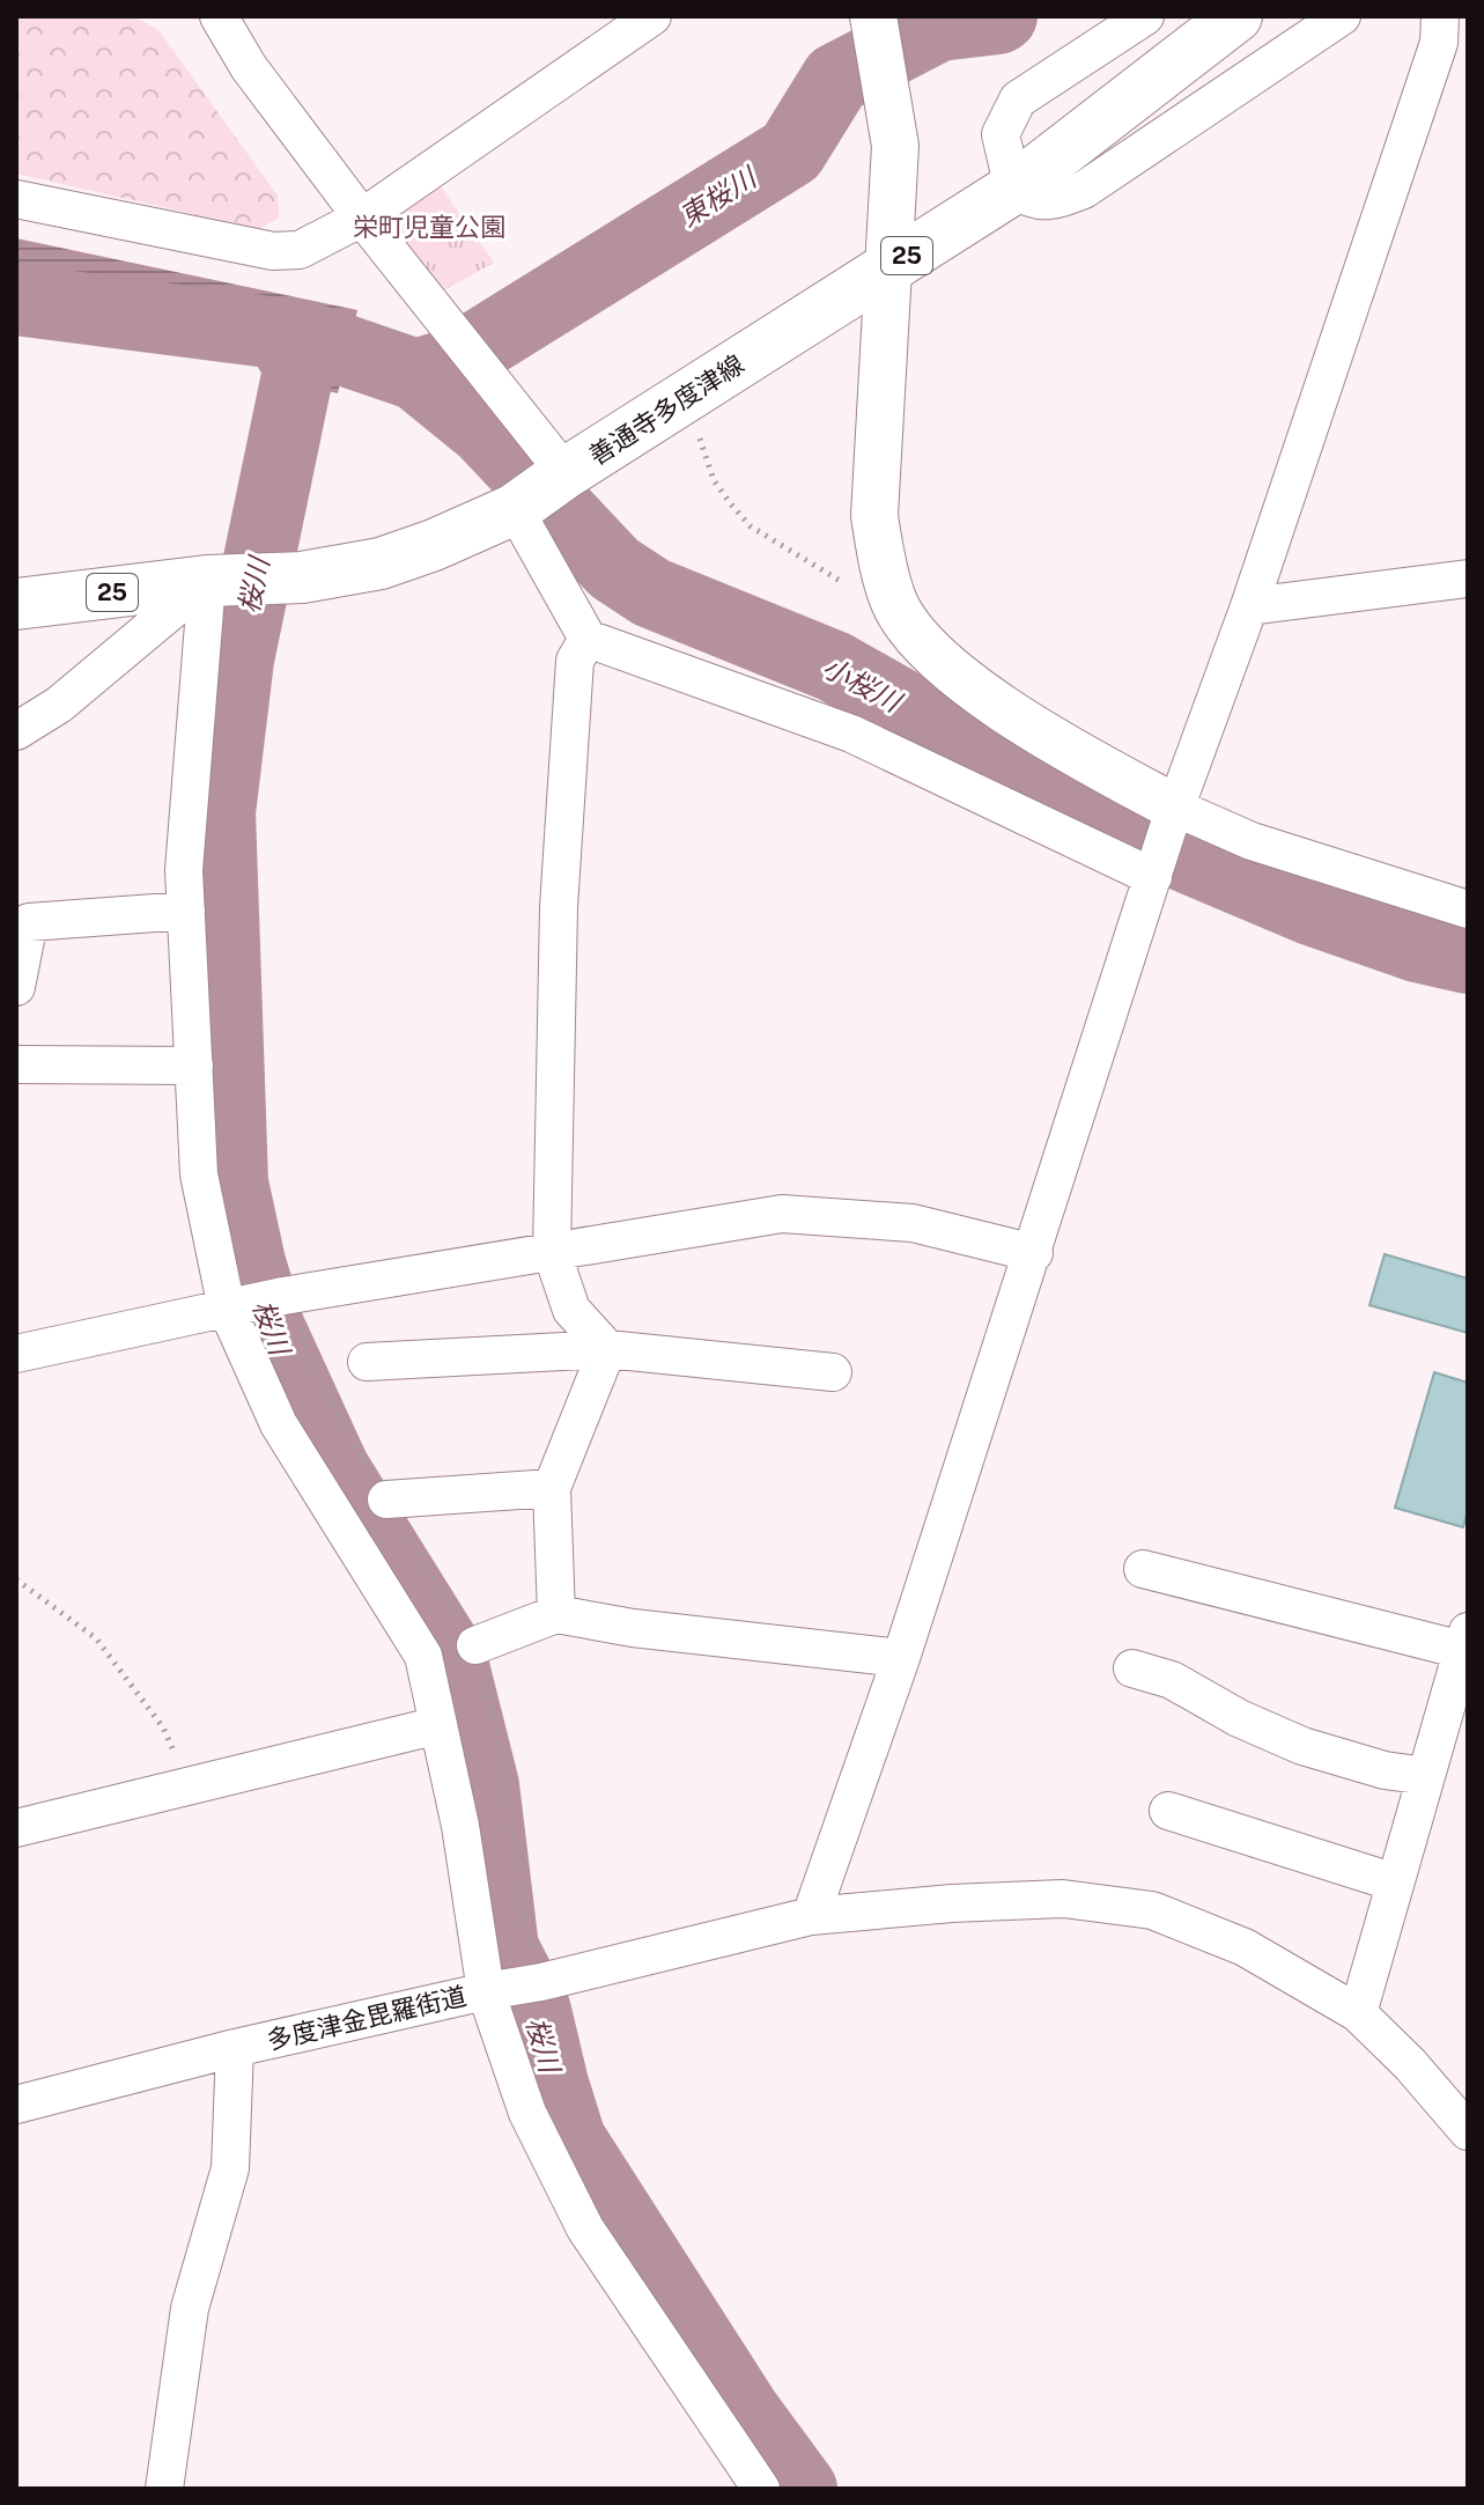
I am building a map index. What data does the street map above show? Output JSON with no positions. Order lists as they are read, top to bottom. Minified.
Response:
{"streets":{"main road":["25","善通寺多度津線"],"street":["多度津金毘羅街道"]},"water":["東桜川","桜川","小桜川"],"parks":["栄町児童公園"]}
